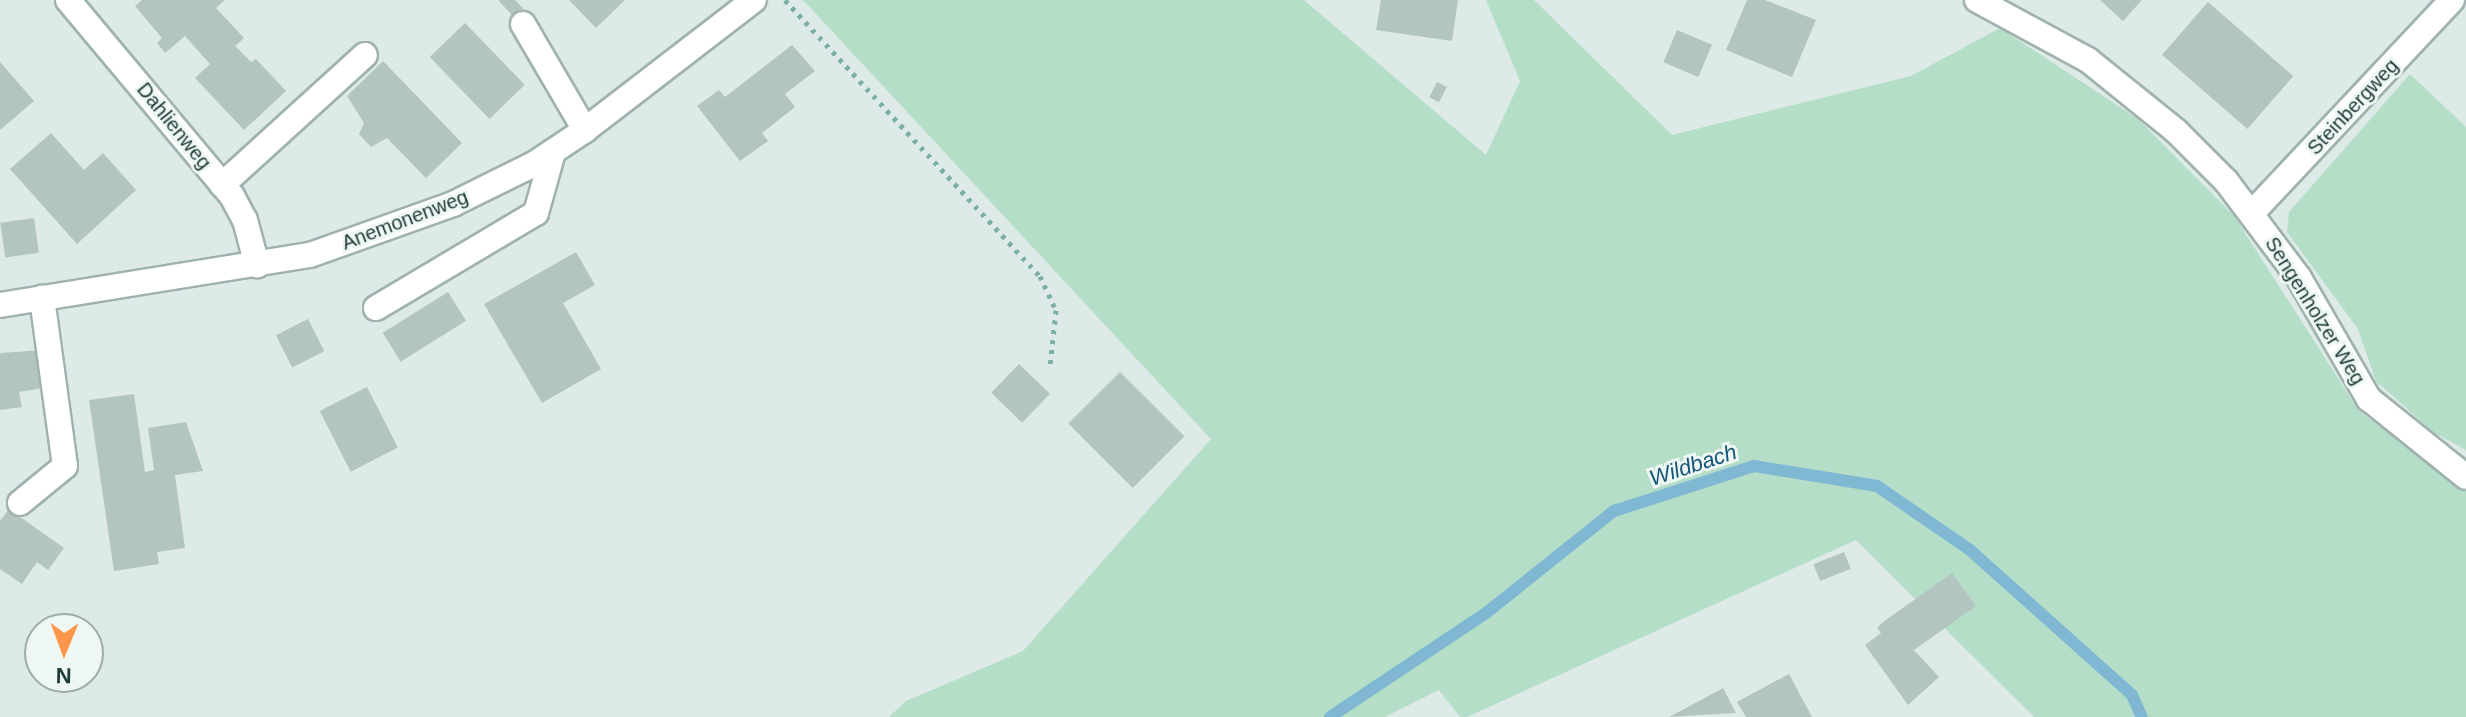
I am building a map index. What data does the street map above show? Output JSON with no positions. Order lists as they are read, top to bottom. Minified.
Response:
{"streets":{"street":["Steinbergweg","Dahlienweg","Anemonenweg","Sengenholzer Weg"]},"crossings":[["Steinbergweg","Sengenholzer Weg"],["Dahlienweg","Anemonenweg"]],"water":["Wildbach"],"north":"bottom"}
